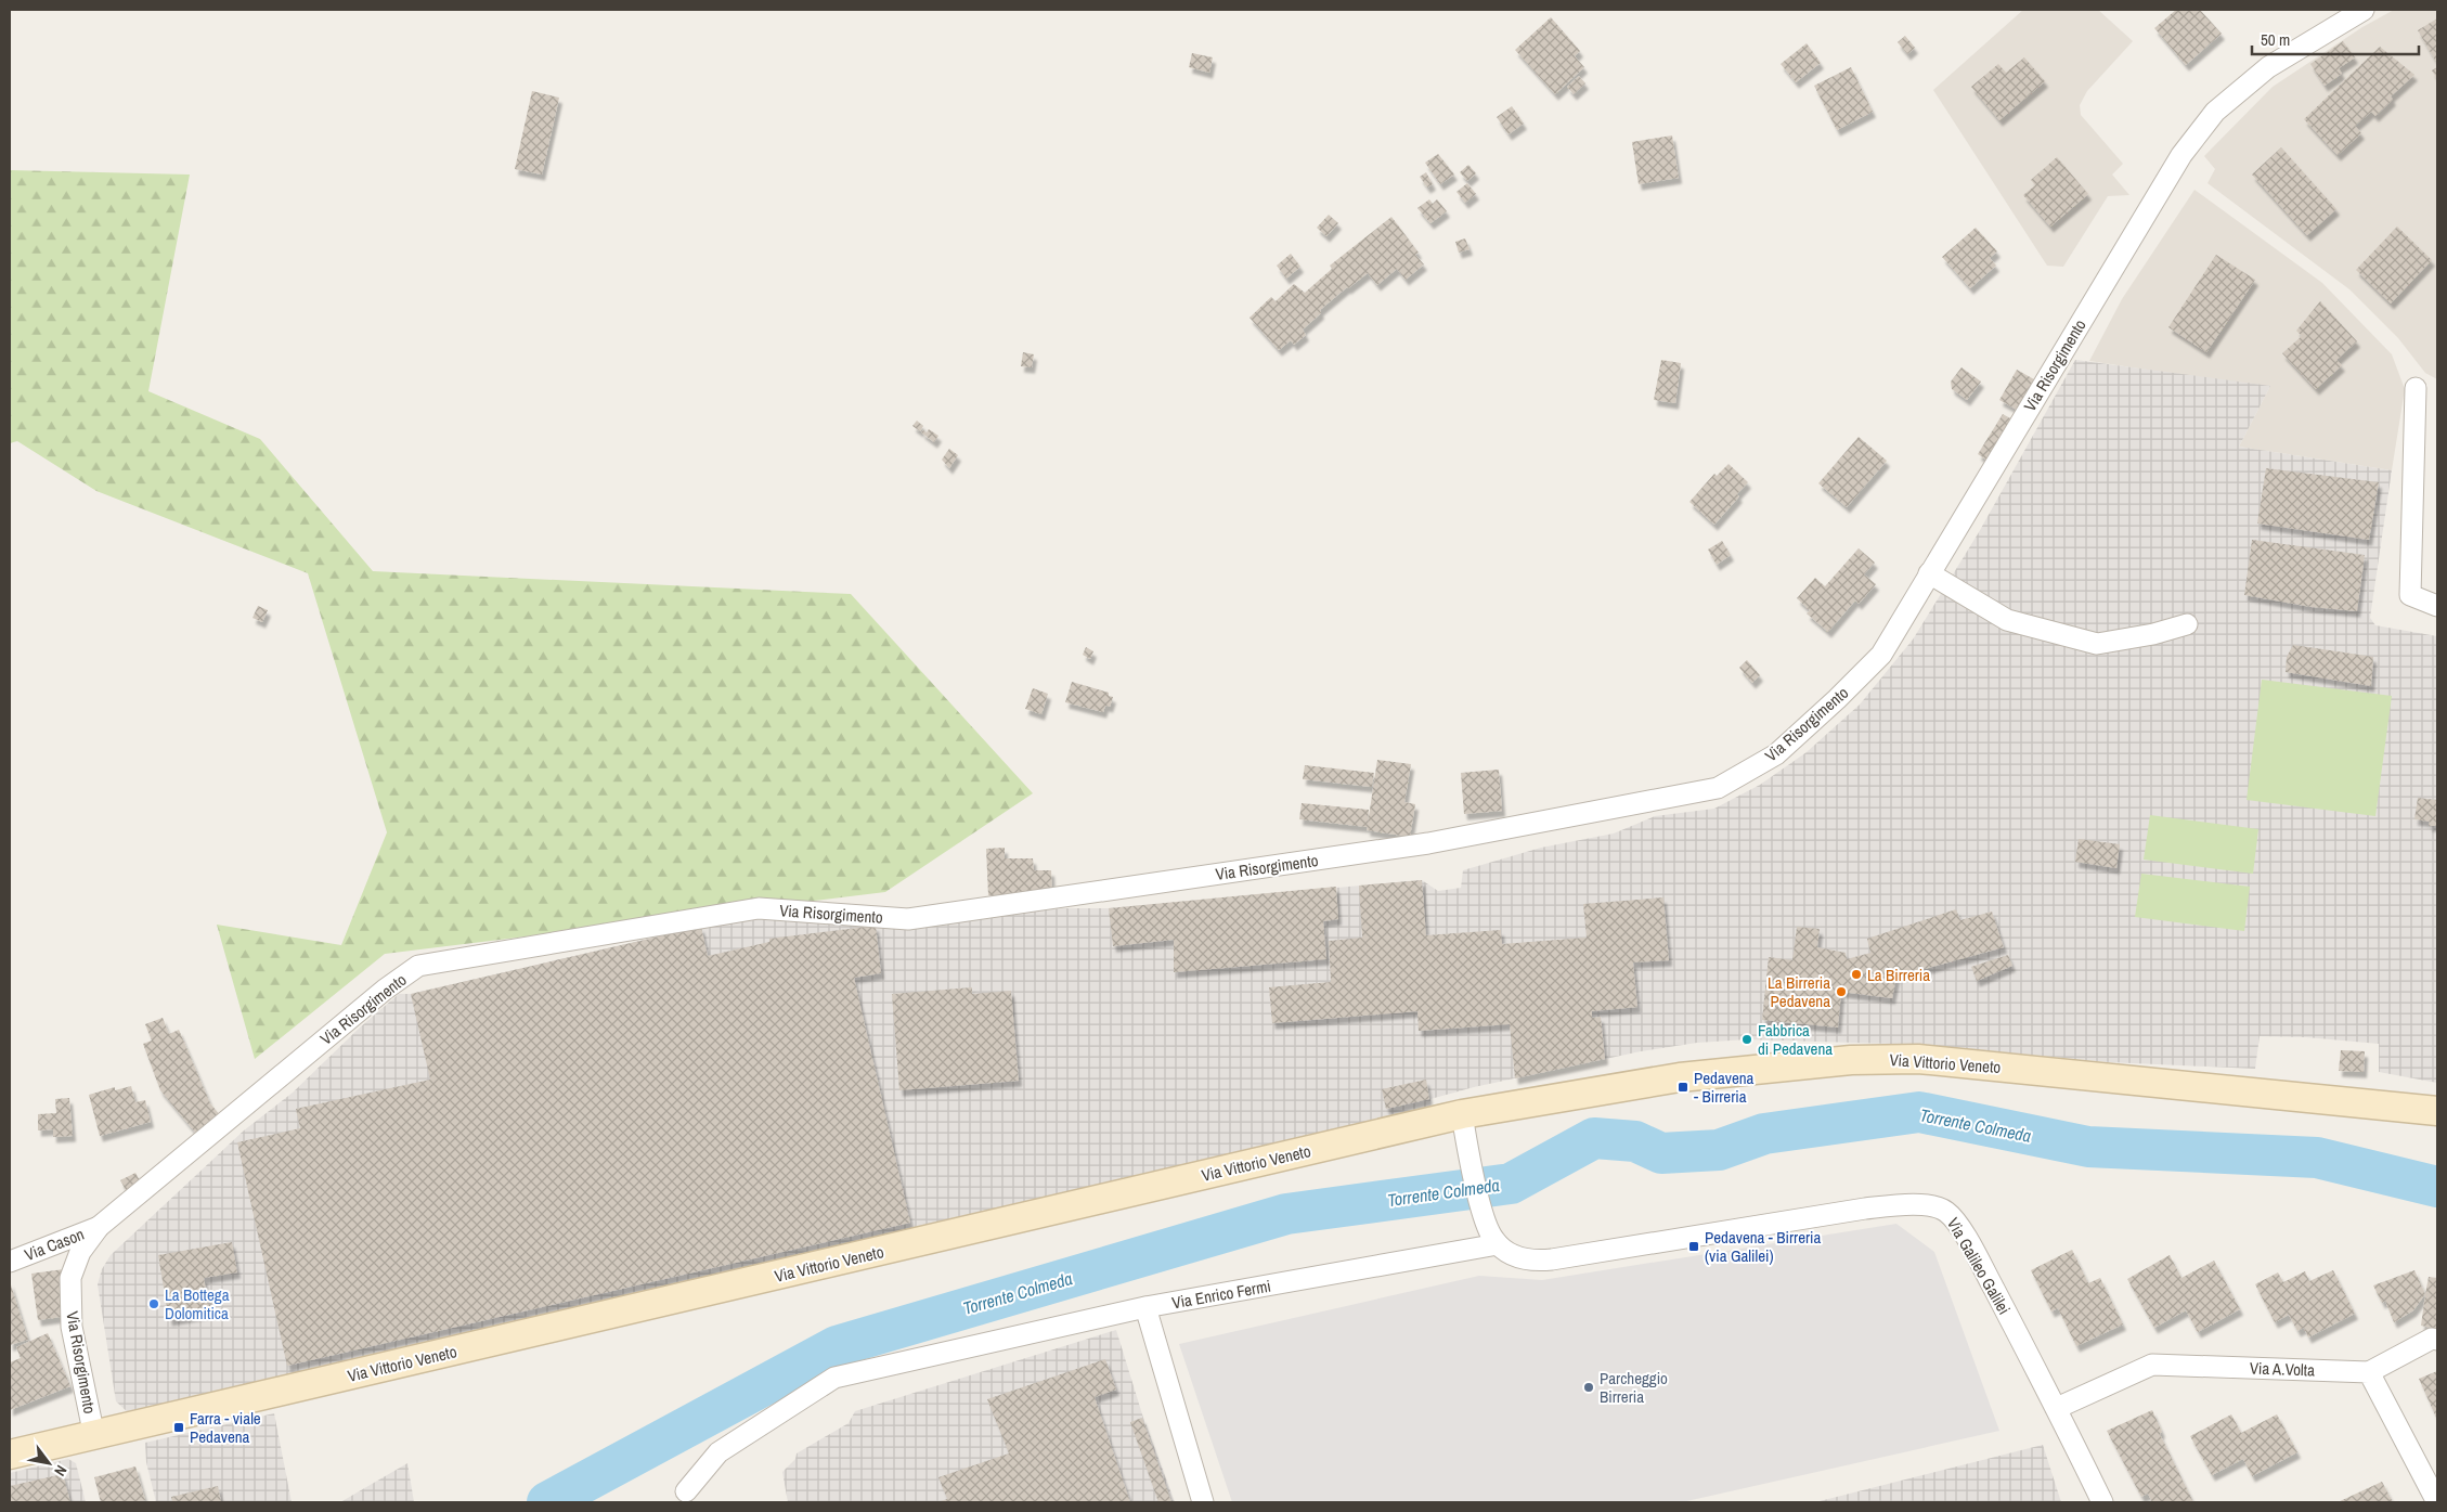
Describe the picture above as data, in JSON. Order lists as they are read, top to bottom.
{
  "streets": {
    "main road": ["Via Vittorio Veneto"],
    "street": [
      "Via Risorgimento",
      "Via Cason",
      "Via Galileo Galilei",
      "Via Enrico Fermi",
      "Via A.Volta"
    ]
  },
  "crossings": [
    ["Via Risorgimento", "Via Vittorio Veneto"],
    ["Via Risorgimento", "Via Cason"],
    ["Via Galileo Galilei", "Via Enrico Fermi"],
    ["Via Galileo Galilei", "Via A.Volta"]
  ],
  "water": ["Torrente Colmeda"],
  "places": {
    "other": [
      "La Birreria",
      "La Birreria Pedavena",
      "Fabbrica di Pedavena",
      "La Bottega Dolomitica",
      "Parcheggio Birreria"
    ],
    "transit": ["Pedavena - Birreria", "Pedavena - Birreria (via Galilei)", "Farra - viale Pedavena"]
  },
  "scale_bar": "50 m",
  "north": "bottom right"
}
